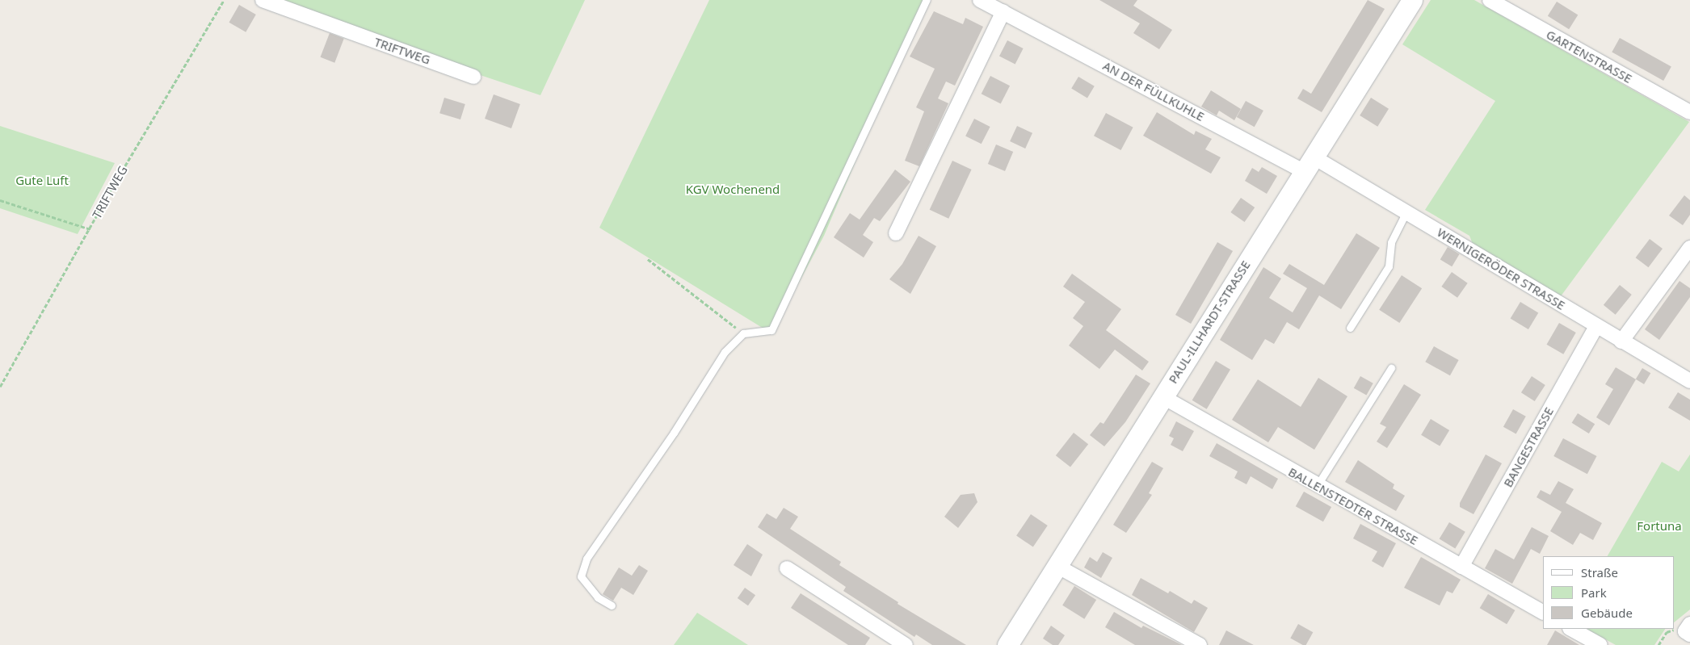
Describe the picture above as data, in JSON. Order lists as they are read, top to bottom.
{
  "streets": {
    "street": [
      "TRIFTWEG",
      "GARTENSTRASSE",
      "AN DER FÜLLKUHLE",
      "WERNIGERÖDER STRASSE",
      "PAUL-ILLHARDT-STRASSE",
      "BANGESTRASSE",
      "BALLENSTEDTER STRASSE"
    ]
  },
  "crossings": [
    ["AN DER FÜLLKUHLE", "WERNIGERÖDER STRASSE"],
    ["AN DER FÜLLKUHLE", "PAUL-ILLHARDT-STRASSE"],
    ["WERNIGERÖDER STRASSE", "PAUL-ILLHARDT-STRASSE"],
    ["WERNIGERÖDER STRASSE", "BANGESTRASSE"],
    ["PAUL-ILLHARDT-STRASSE", "BALLENSTEDTER STRASSE"],
    ["BANGESTRASSE", "BALLENSTEDTER STRASSE"]
  ],
  "parks": ["Gute Luft", "KGV Wochenend", "Fortuna"],
  "legend": ["Straße", "Park", "Gebäude"]
}
